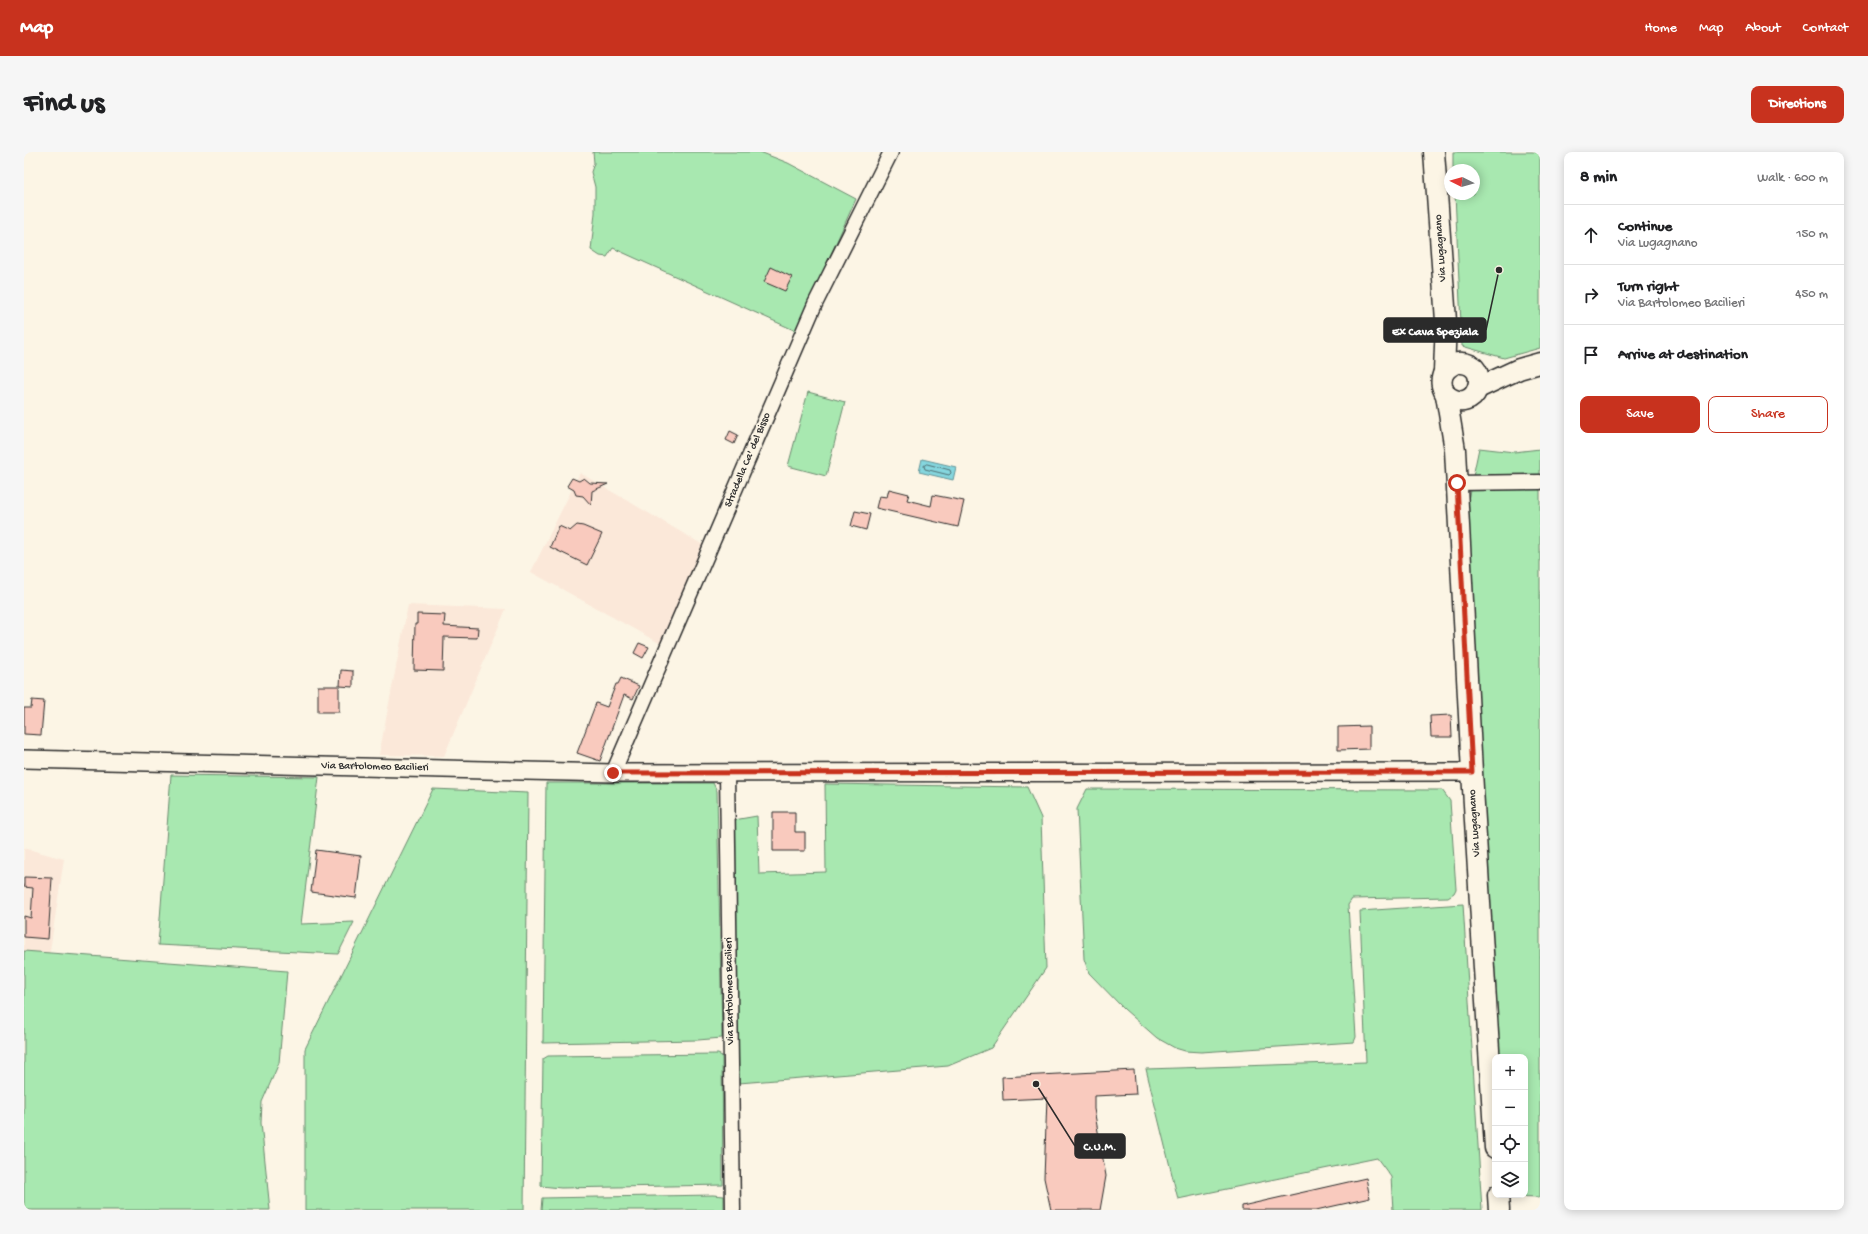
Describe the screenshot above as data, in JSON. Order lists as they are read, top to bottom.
{
  "streets": {
    "main road": ["Via Lugagnano"],
    "street": ["Stradella Ca' del Bisso", "Via Bartolomeo Bacilieri"]
  },
  "crossings": [
    ["Via Lugagnano", "Via Bartolomeo Bacilieri"],
    ["Stradella Ca' del Bisso", "Via Bartolomeo Bacilieri"]
  ],
  "places": ["Ex Cava Speziala", "C.U.M."],
  "north": "left",
  "page": {
    "header": "Map",
    "nav": [
      "Home",
      "Map",
      "About",
      "Contact"
    ],
    "buttons": [
      "Directions",
      ["Save", "Share"]
    ],
    "title": "Find us",
    "heading": ["8 min", "Walk · 600 m"],
    "list": [
      ["Continue", "Via Lugagnano", "150 m"],
      ["Turn right", "Via Bartolomeo Bacilieri", "450 m"],
      "Arrive at destination"
    ],
    "map_buttons": ["+", "−"]
  }
}
